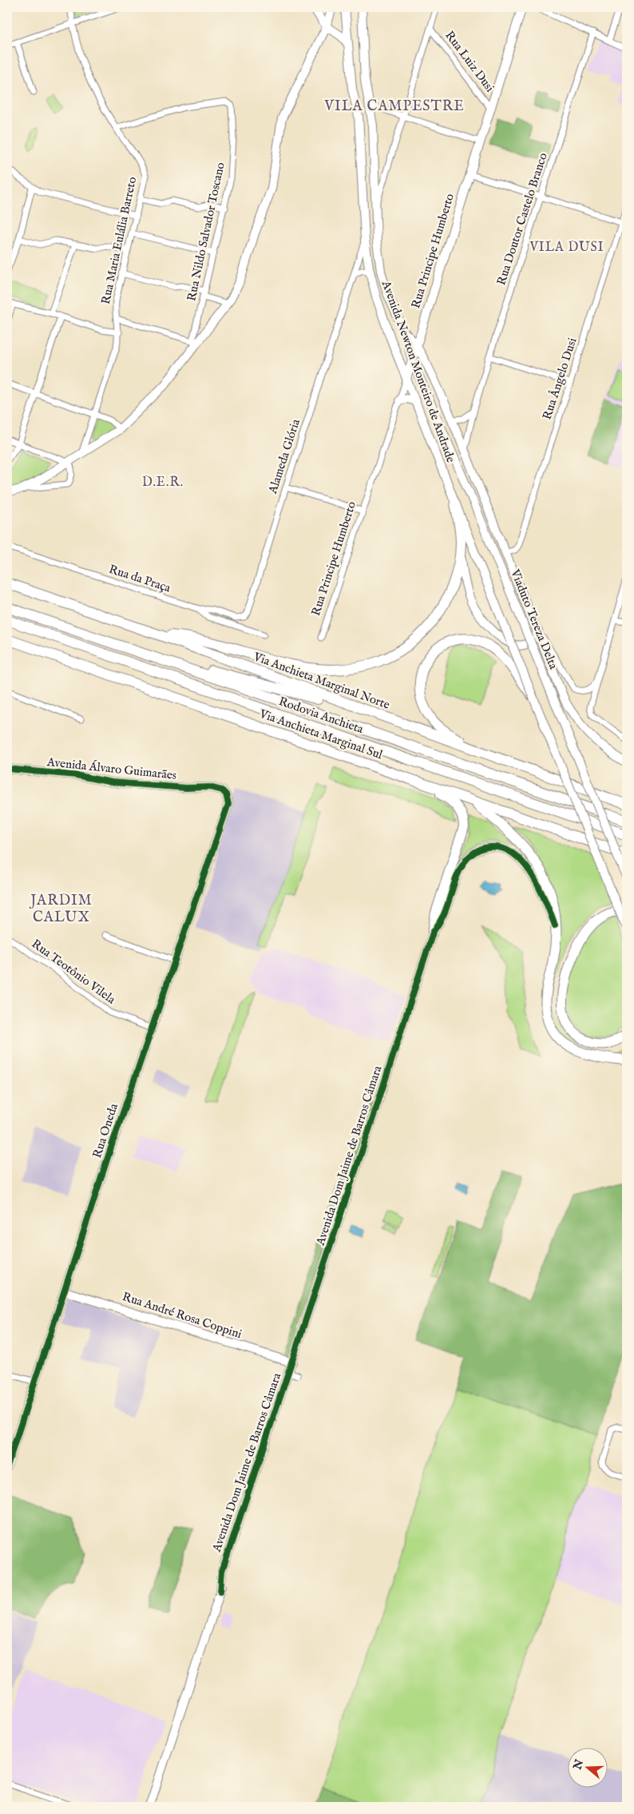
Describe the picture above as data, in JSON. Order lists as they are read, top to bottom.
{
  "streets": {
    "highway": ["Via Anchieta Marginal Norte", "Rodovia Anchieta", "Via Anchieta Marginal Sul"],
    "street": [
      "Rua Luiz Dusi",
      "Rua Doutor Castelo Branco",
      "Rua Nildo Salvador Toscano",
      "Rua Maria Eulália Barreto",
      "Rua Principe Humberto",
      "Avenida Newton Monteiro de Andrade",
      "Rua Ângelo Dusi",
      "Alameda Glória",
      "Rua da Praça",
      "Viaduto Tereza Delta",
      "Avenida Álvaro Guimarães",
      "Rua Teotônio Vilela",
      "Rua Oneda",
      "Avenida Dom Jaime de Barros Câmara",
      "Rua André Rosa Coppini"
    ]
  },
  "crossings": [
    ["Rua Luiz Dusi", "Rua Principe Humberto"],
    ["Rua Doutor Castelo Branco", "Avenida Newton Monteiro de Andrade"],
    ["Rua Nildo Salvador Toscano", "Rua Maria Eulália Barreto"],
    ["Rua Principe Humberto", "Avenida Newton Monteiro de Andrade"],
    ["Avenida Newton Monteiro de Andrade", "Rua Ângelo Dusi"],
    ["Avenida Newton Monteiro de Andrade", "Alameda Glória"],
    ["Avenida Newton Monteiro de Andrade", "Viaduto Tereza Delta"],
    ["Alameda Glória", "Rua da Praça"],
    ["Avenida Álvaro Guimarães", "Rua Oneda"],
    ["Rua Teotônio Vilela", "Rua Oneda"],
    ["Rua Oneda", "Rua André Rosa Coppini"],
    ["Avenida Dom Jaime de Barros Câmara", "Rua André Rosa Coppini"]
  ],
  "districts": [
    "VILA CAMPESTRE",
    "VILA DUSI",
    "D.E.R.",
    "JARDIM CALUX"
  ],
  "north": "left"
}
